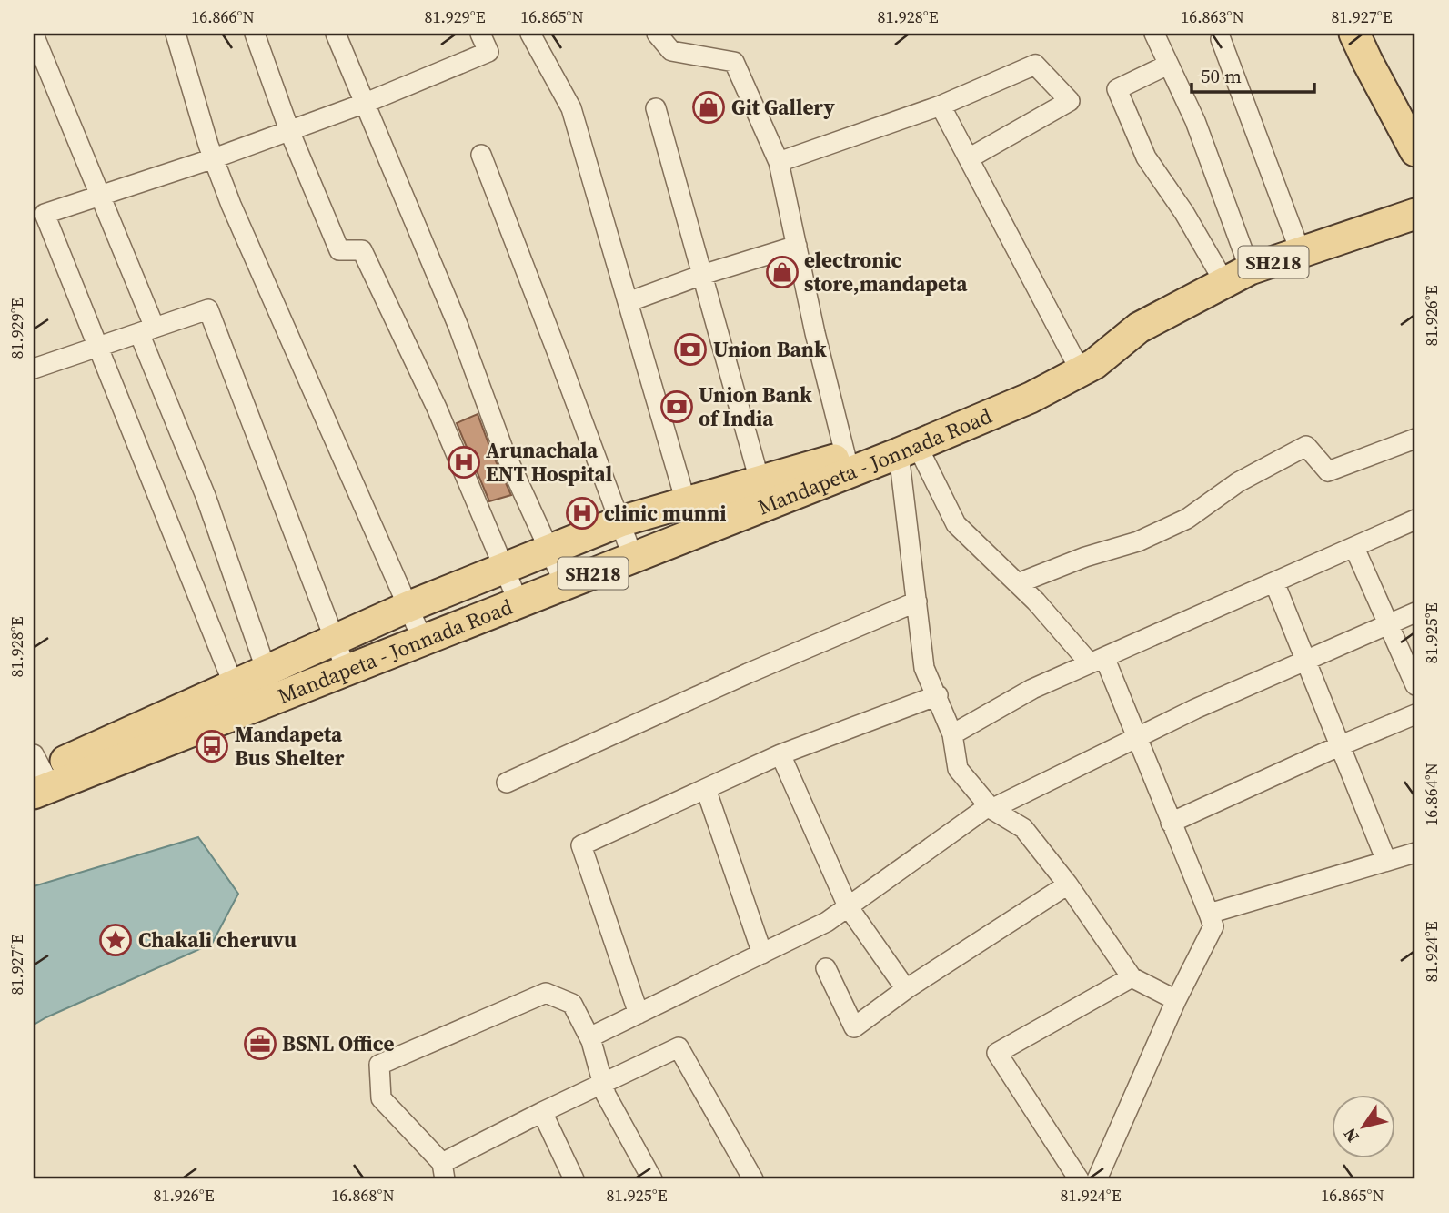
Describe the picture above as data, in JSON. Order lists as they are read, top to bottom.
{
  "streets": {
    "main road": ["SH218", "Mandapeta - Jonnada Road"]
  },
  "crossings": [
    ["SH218", "Mandapeta - Jonnada Road"]
  ],
  "places": {
    "shop": ["Git Gallery", "electronic store,mandapeta"],
    "bank": ["Union Bank", "Union Bank of India"],
    "hospital": ["Arunachala ENT Hospital", "clinic munni"],
    "bus stop": ["Mandapeta Bus Shelter"],
    "place": ["Chakali cheruvu"],
    "office": ["BSNL Office"]
  },
  "scale_bar": "50 m",
  "north": "bottom left",
  "coordinates": [
    "16.866°N",
    "81.929°E",
    "16.865°N",
    "81.928°E",
    "16.863°N",
    "81.927°E",
    "81.926°E",
    "81.925°E",
    "16.864°N",
    "81.924°E",
    "16.868°N"
  ]
}
